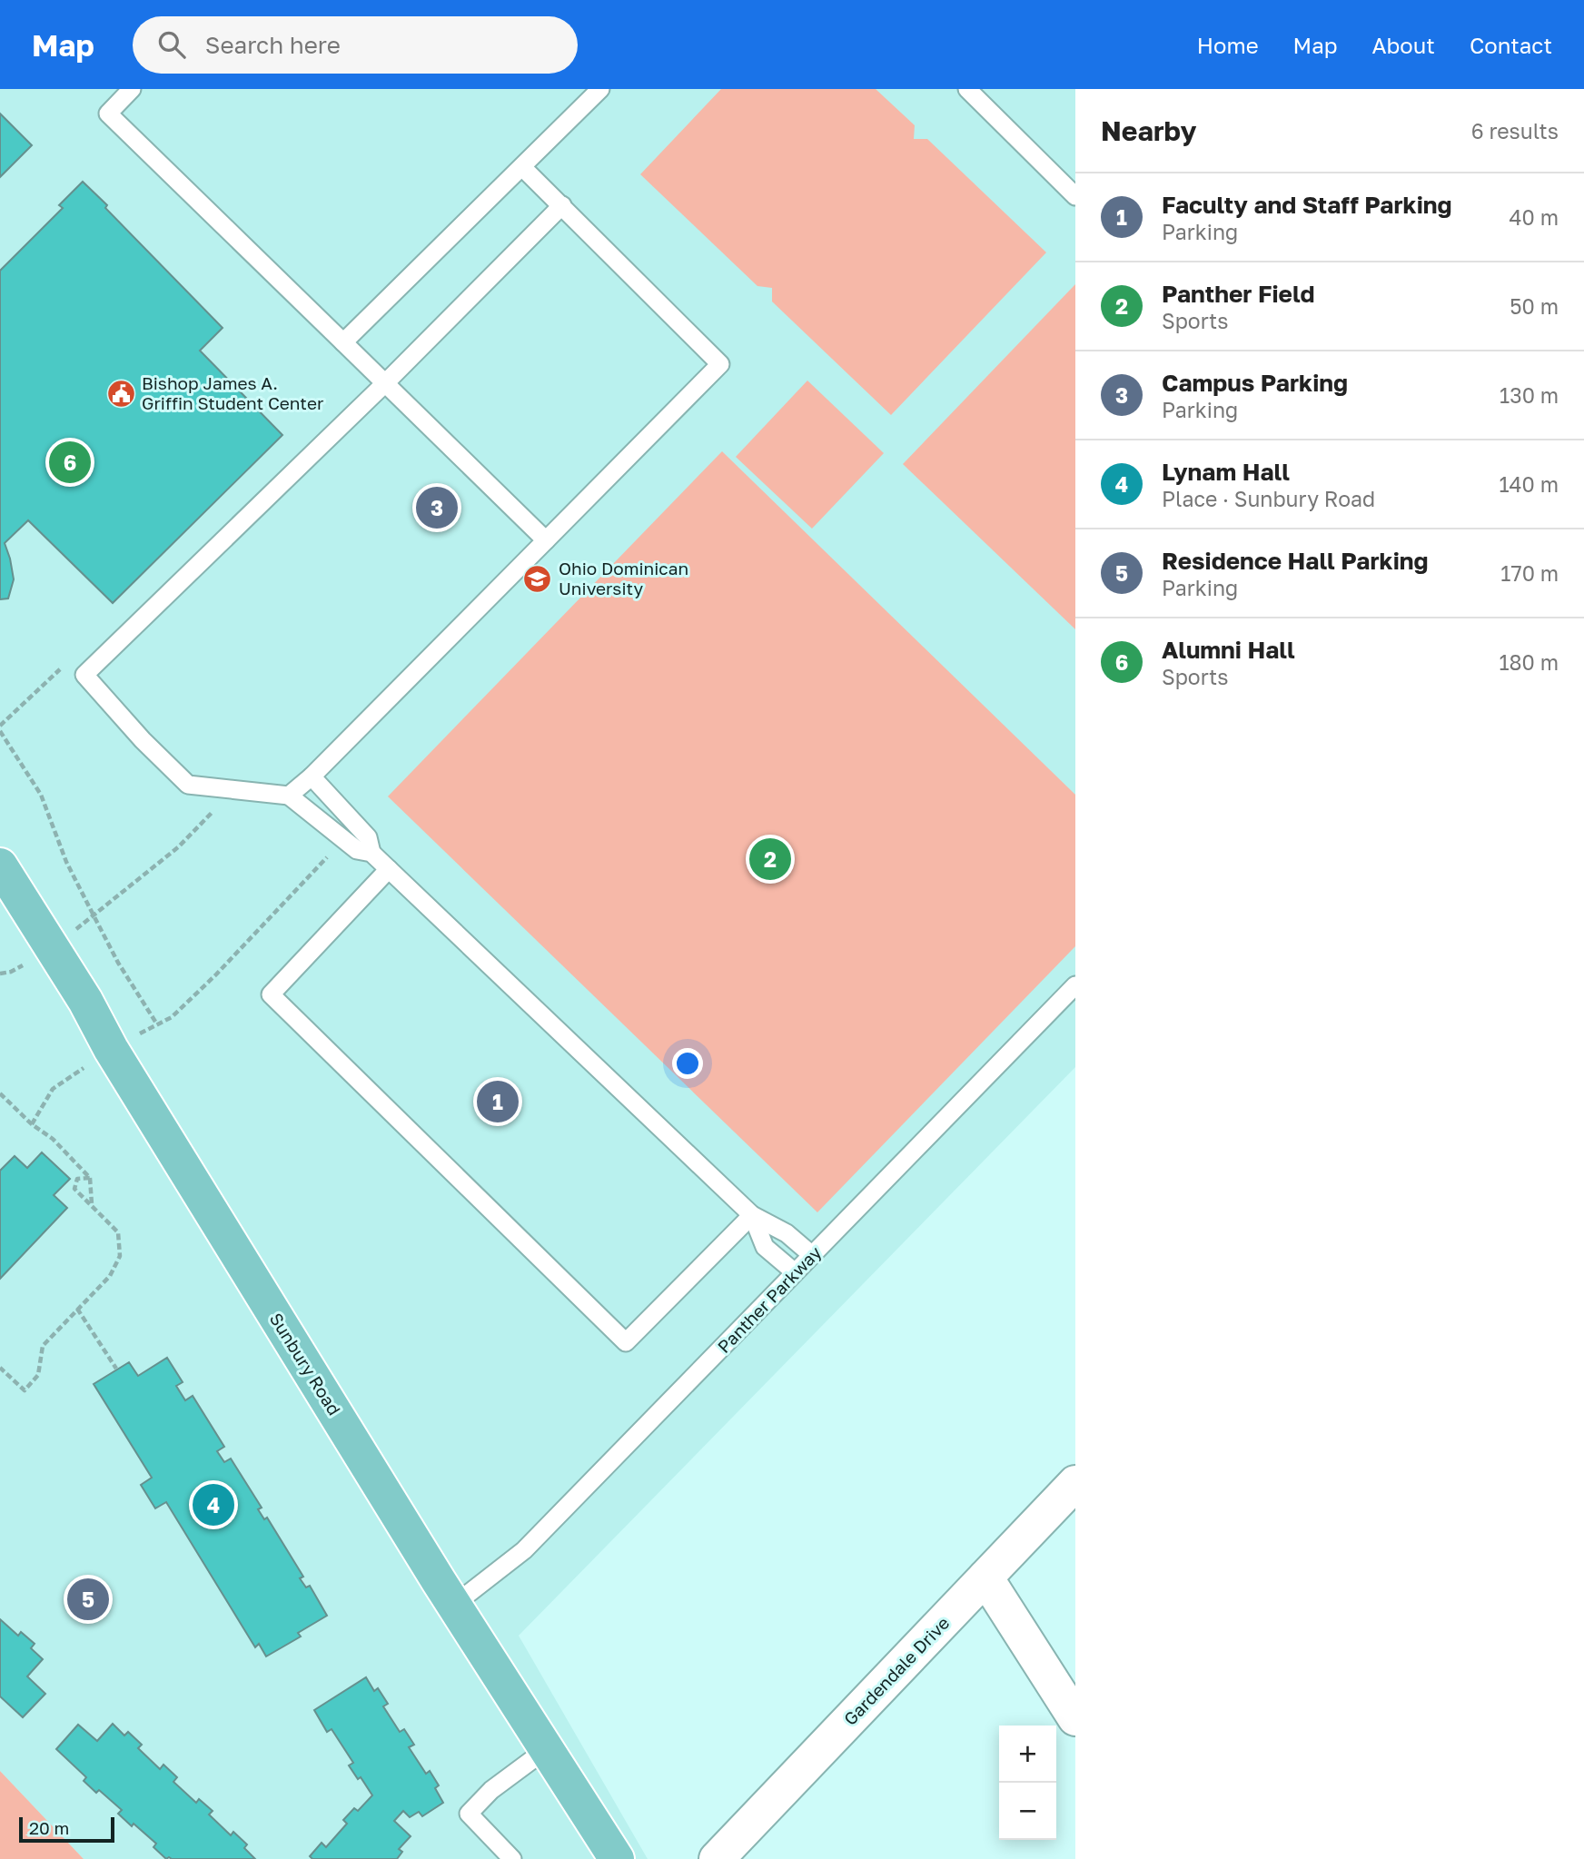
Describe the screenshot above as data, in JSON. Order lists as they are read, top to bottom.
{
  "streets": {
    "main road": ["Sunbury Road"],
    "street": ["Gardendale Drive"],
    "lane": ["Panther Parkway"]
  },
  "crossings": [
    ["Panther Parkway", "Sunbury Road"]
  ],
  "places": {
    "public building": ["Bishop James A. Griffin Student Center"],
    "school or university": ["Ohio Dominican University"]
  },
  "scale_bar": "20 m",
  "page": {
    "header": "Map",
    "search": "Search here",
    "nav": [
      "Home",
      "Map",
      "About",
      "Contact"
    ],
    "heading": ["Nearby", "6 results"],
    "list": [
      {
        "mark": "1",
        "name": "Faculty and Staff Parking",
        "note": "Parking",
        "value": "40 m"
      },
      {
        "mark": "2",
        "name": "Panther Field",
        "note": "Sports",
        "value": "50 m"
      },
      {
        "mark": "3",
        "name": "Campus Parking",
        "note": "Parking",
        "value": "130 m"
      },
      {
        "mark": "4",
        "name": "Lynam Hall",
        "note": "Place · Sunbury Road",
        "value": "140 m"
      },
      {
        "mark": "5",
        "name": "Residence Hall Parking",
        "note": "Parking",
        "value": "170 m"
      },
      {
        "mark": "6",
        "name": "Alumni Hall",
        "note": "Sports",
        "value": "180 m"
      }
    ],
    "pins": [
      "6",
      "3",
      "2",
      "1",
      "4",
      "5"
    ],
    "map_buttons": ["+", "−"],
    "scale": "20 m"
  }
}
